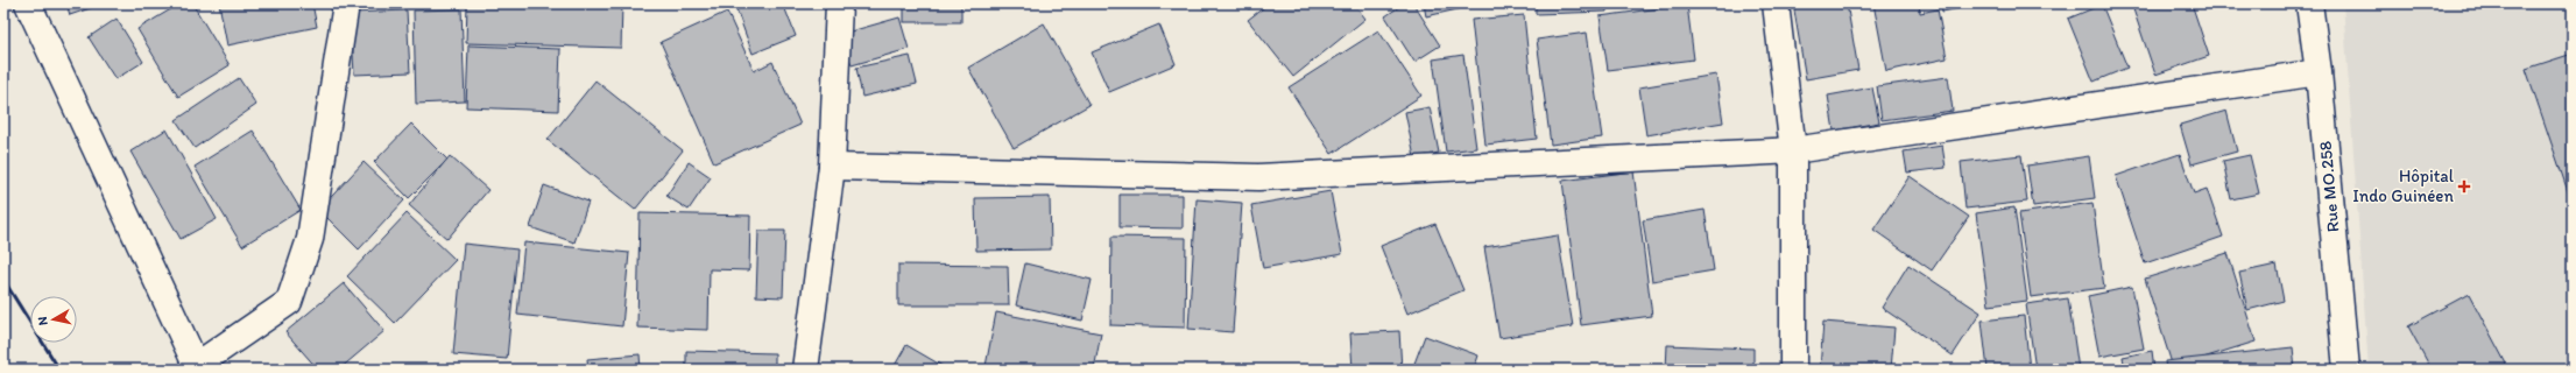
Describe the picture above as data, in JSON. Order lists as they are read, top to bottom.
{
  "streets": {
    "street": ["Rue MO.258"]
  },
  "places": {
    "health": ["Hôpital Indo Guinéen"]
  },
  "north": "left"
}
